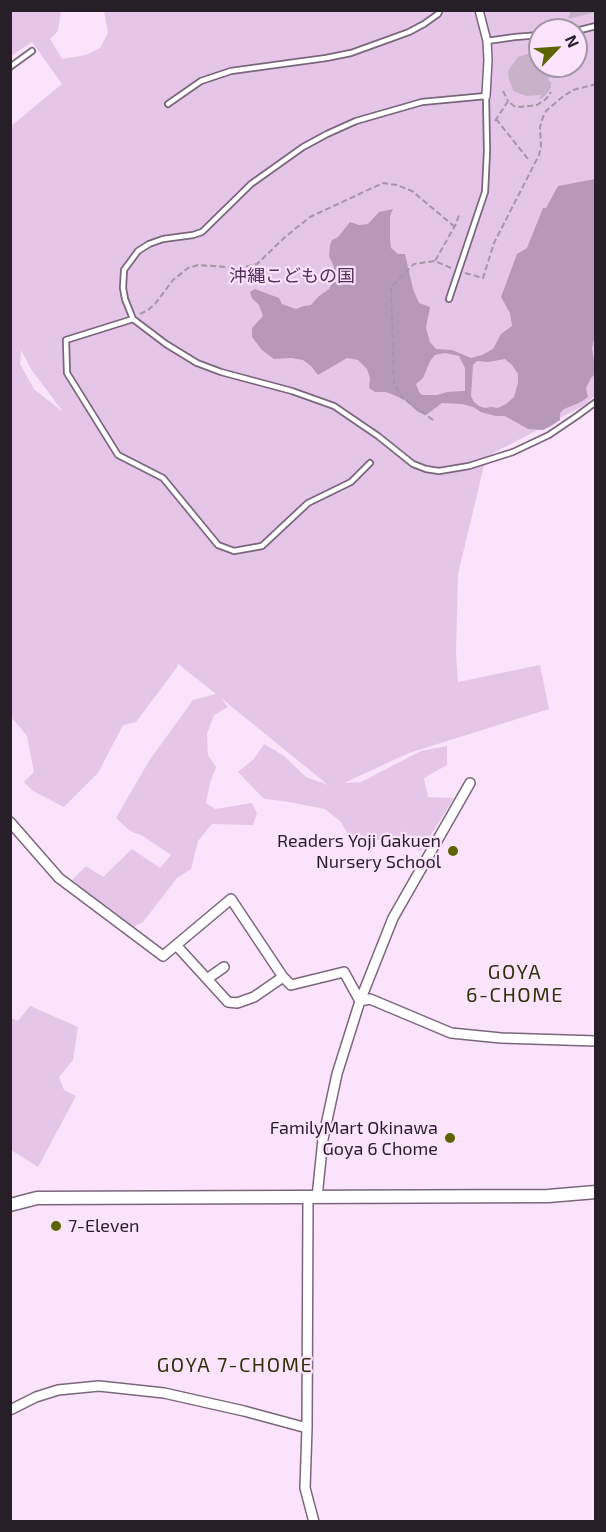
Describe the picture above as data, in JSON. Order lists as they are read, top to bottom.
{
  "districts": ["GOYA 6-CHOME", "GOYA 7-CHOME"],
  "parks": ["沖縄こどもの国"],
  "places": ["Readers Yoji Gakuen Nursery School", "FamilyMart Okinawa Goya 6 Chome", "7-Eleven"],
  "north": "top right"
}
